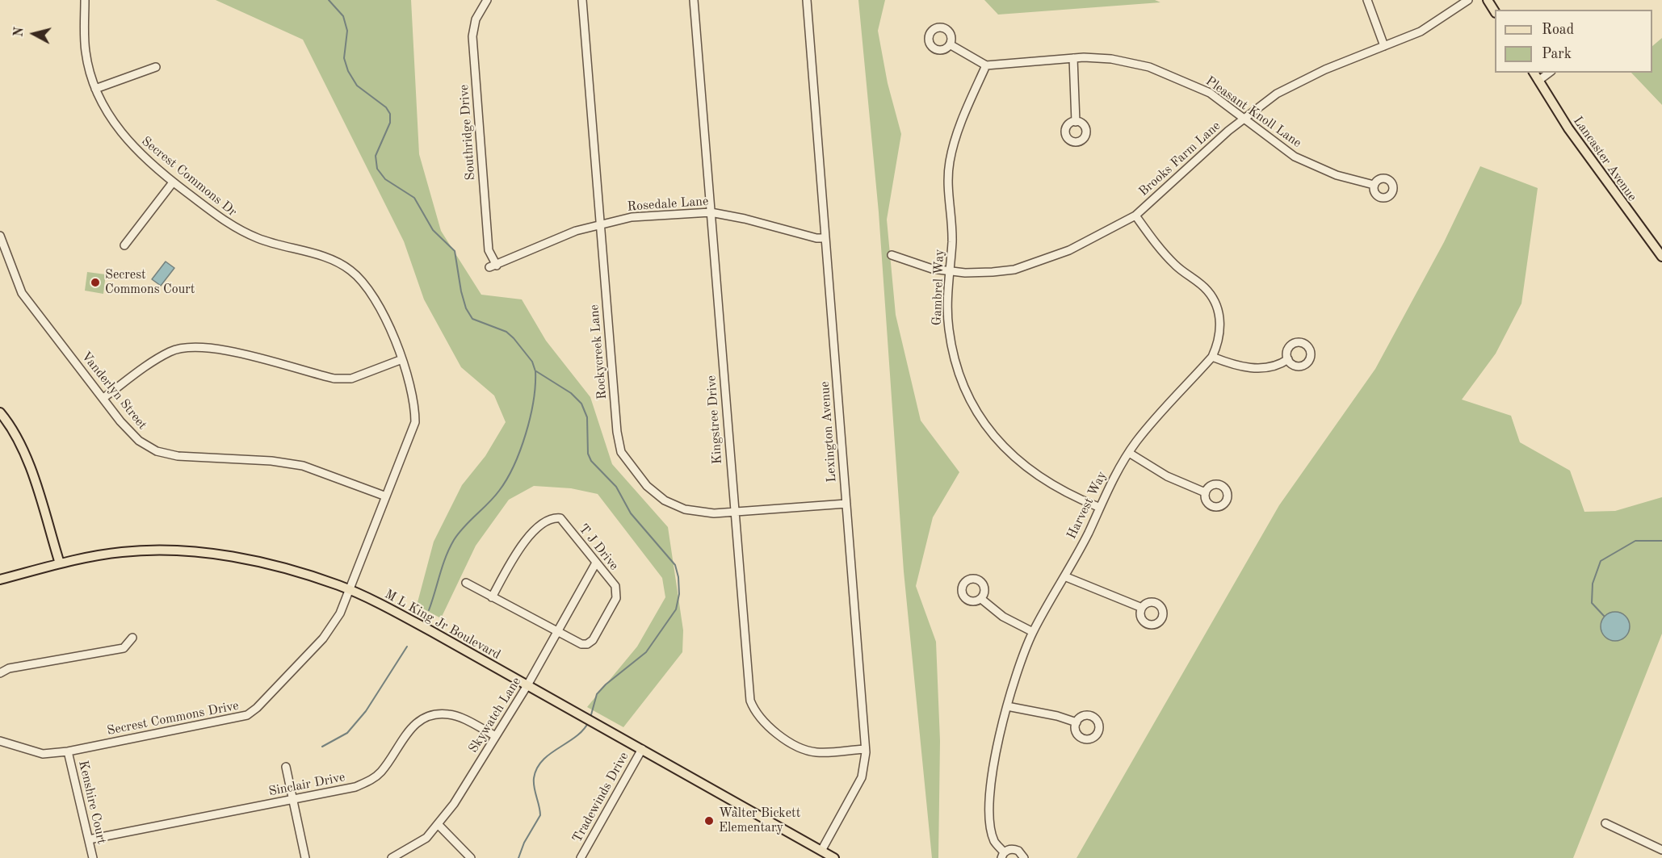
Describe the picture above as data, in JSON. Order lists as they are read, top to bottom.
{
  "streets": {
    "main road": ["Lancaster Avenue", "M L King Jr Boulevard"],
    "street": [
      "Pleasant Knoll Lane",
      "Southridge Drive",
      "Brooks Farm Lane",
      "Secrest Commons Dr",
      "Rosedale Lane",
      "Gambrel Way",
      "Rockycreek Lane",
      "Vanderlyn Street",
      "Kingstree Drive",
      "Lexington Avenue",
      "Harvest Way",
      "T J Drive",
      "Skywatch Lane",
      "Secrest Commons Drive",
      "Sinclair Drive",
      "Tradewinds Drive",
      "Kenshire Court"
    ]
  },
  "crossings": [
    ["Pleasant Knoll Lane", "Brooks Farm Lane"],
    ["Pleasant Knoll Lane", "Gambrel Way"],
    ["Southridge Drive", "Rosedale Lane"],
    ["Brooks Farm Lane", "Gambrel Way"],
    ["Brooks Farm Lane", "Harvest Way"],
    ["Secrest Commons Dr", "Vanderlyn Street"],
    ["Secrest Commons Dr", "M L King Jr Boulevard"],
    ["Secrest Commons Dr", "Secrest Commons Drive"],
    ["Rosedale Lane", "Rockycreek Lane"],
    ["Rosedale Lane", "Kingstree Drive"],
    ["Rosedale Lane", "Lexington Avenue"],
    ["Gambrel Way", "Harvest Way"],
    ["Rockycreek Lane", "Kingstree Drive"],
    ["Rockycreek Lane", "Lexington Avenue"],
    ["Kingstree Drive", "Lexington Avenue"],
    ["Lexington Avenue", "M L King Jr Boulevard"],
    ["T J Drive", "Skywatch Lane"],
    ["M L King Jr Boulevard", "Skywatch Lane"],
    ["M L King Jr Boulevard", "Secrest Commons Drive"],
    ["M L King Jr Boulevard", "Tradewinds Drive"],
    ["Skywatch Lane", "Sinclair Drive"],
    ["Secrest Commons Drive", "Kenshire Court"],
    ["Sinclair Drive", "Kenshire Court"]
  ],
  "places": ["Secrest Commons Court", "Walter Bickett Elementary"],
  "legend": ["Road", "Park"],
  "north": "left"
}
